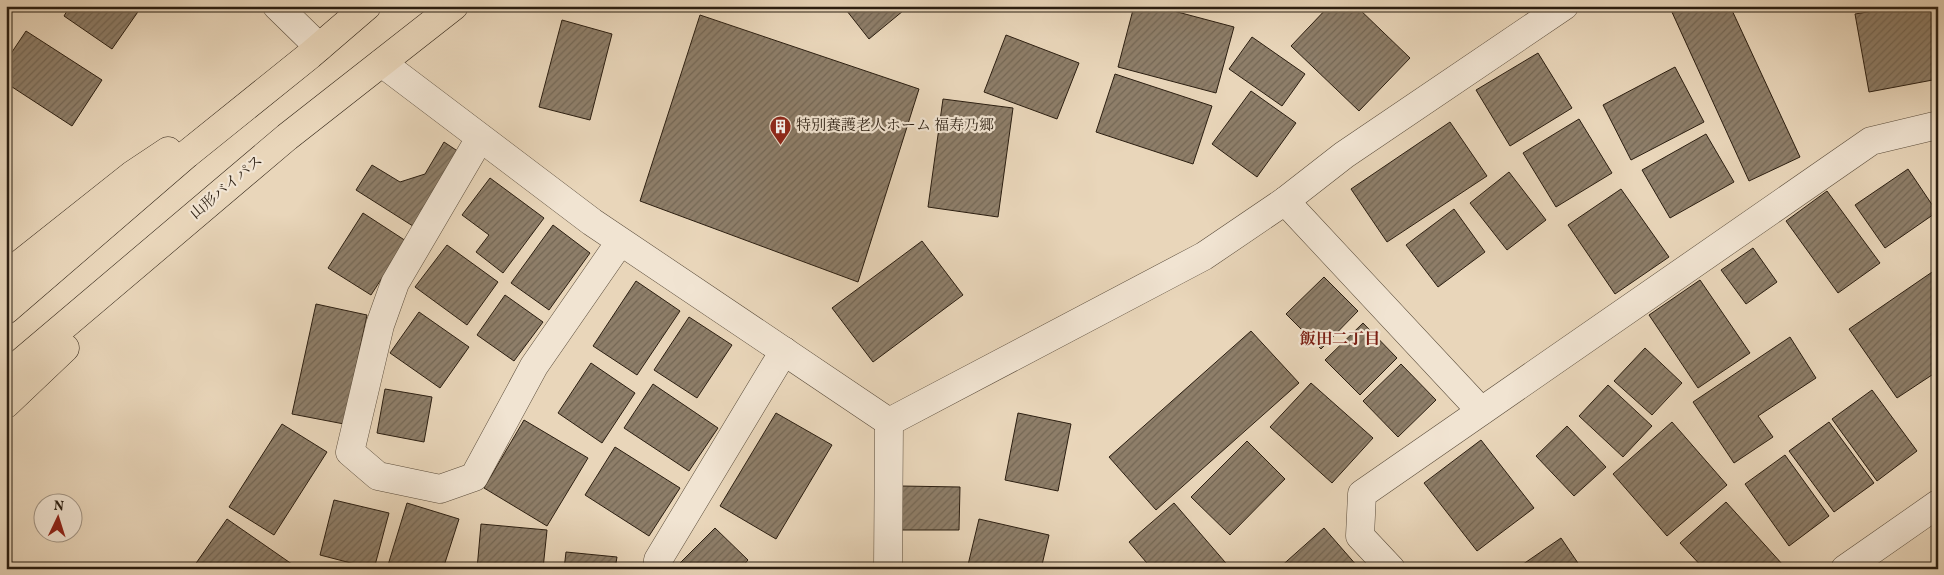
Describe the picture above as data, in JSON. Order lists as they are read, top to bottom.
{
  "streets": {
    "highway": ["山形バイパス"]
  },
  "districts": ["飯田二丁目"],
  "places": {
    "building": ["特別養護老人ホーム 福寿乃郷"]
  },
  "north": "top"
}
